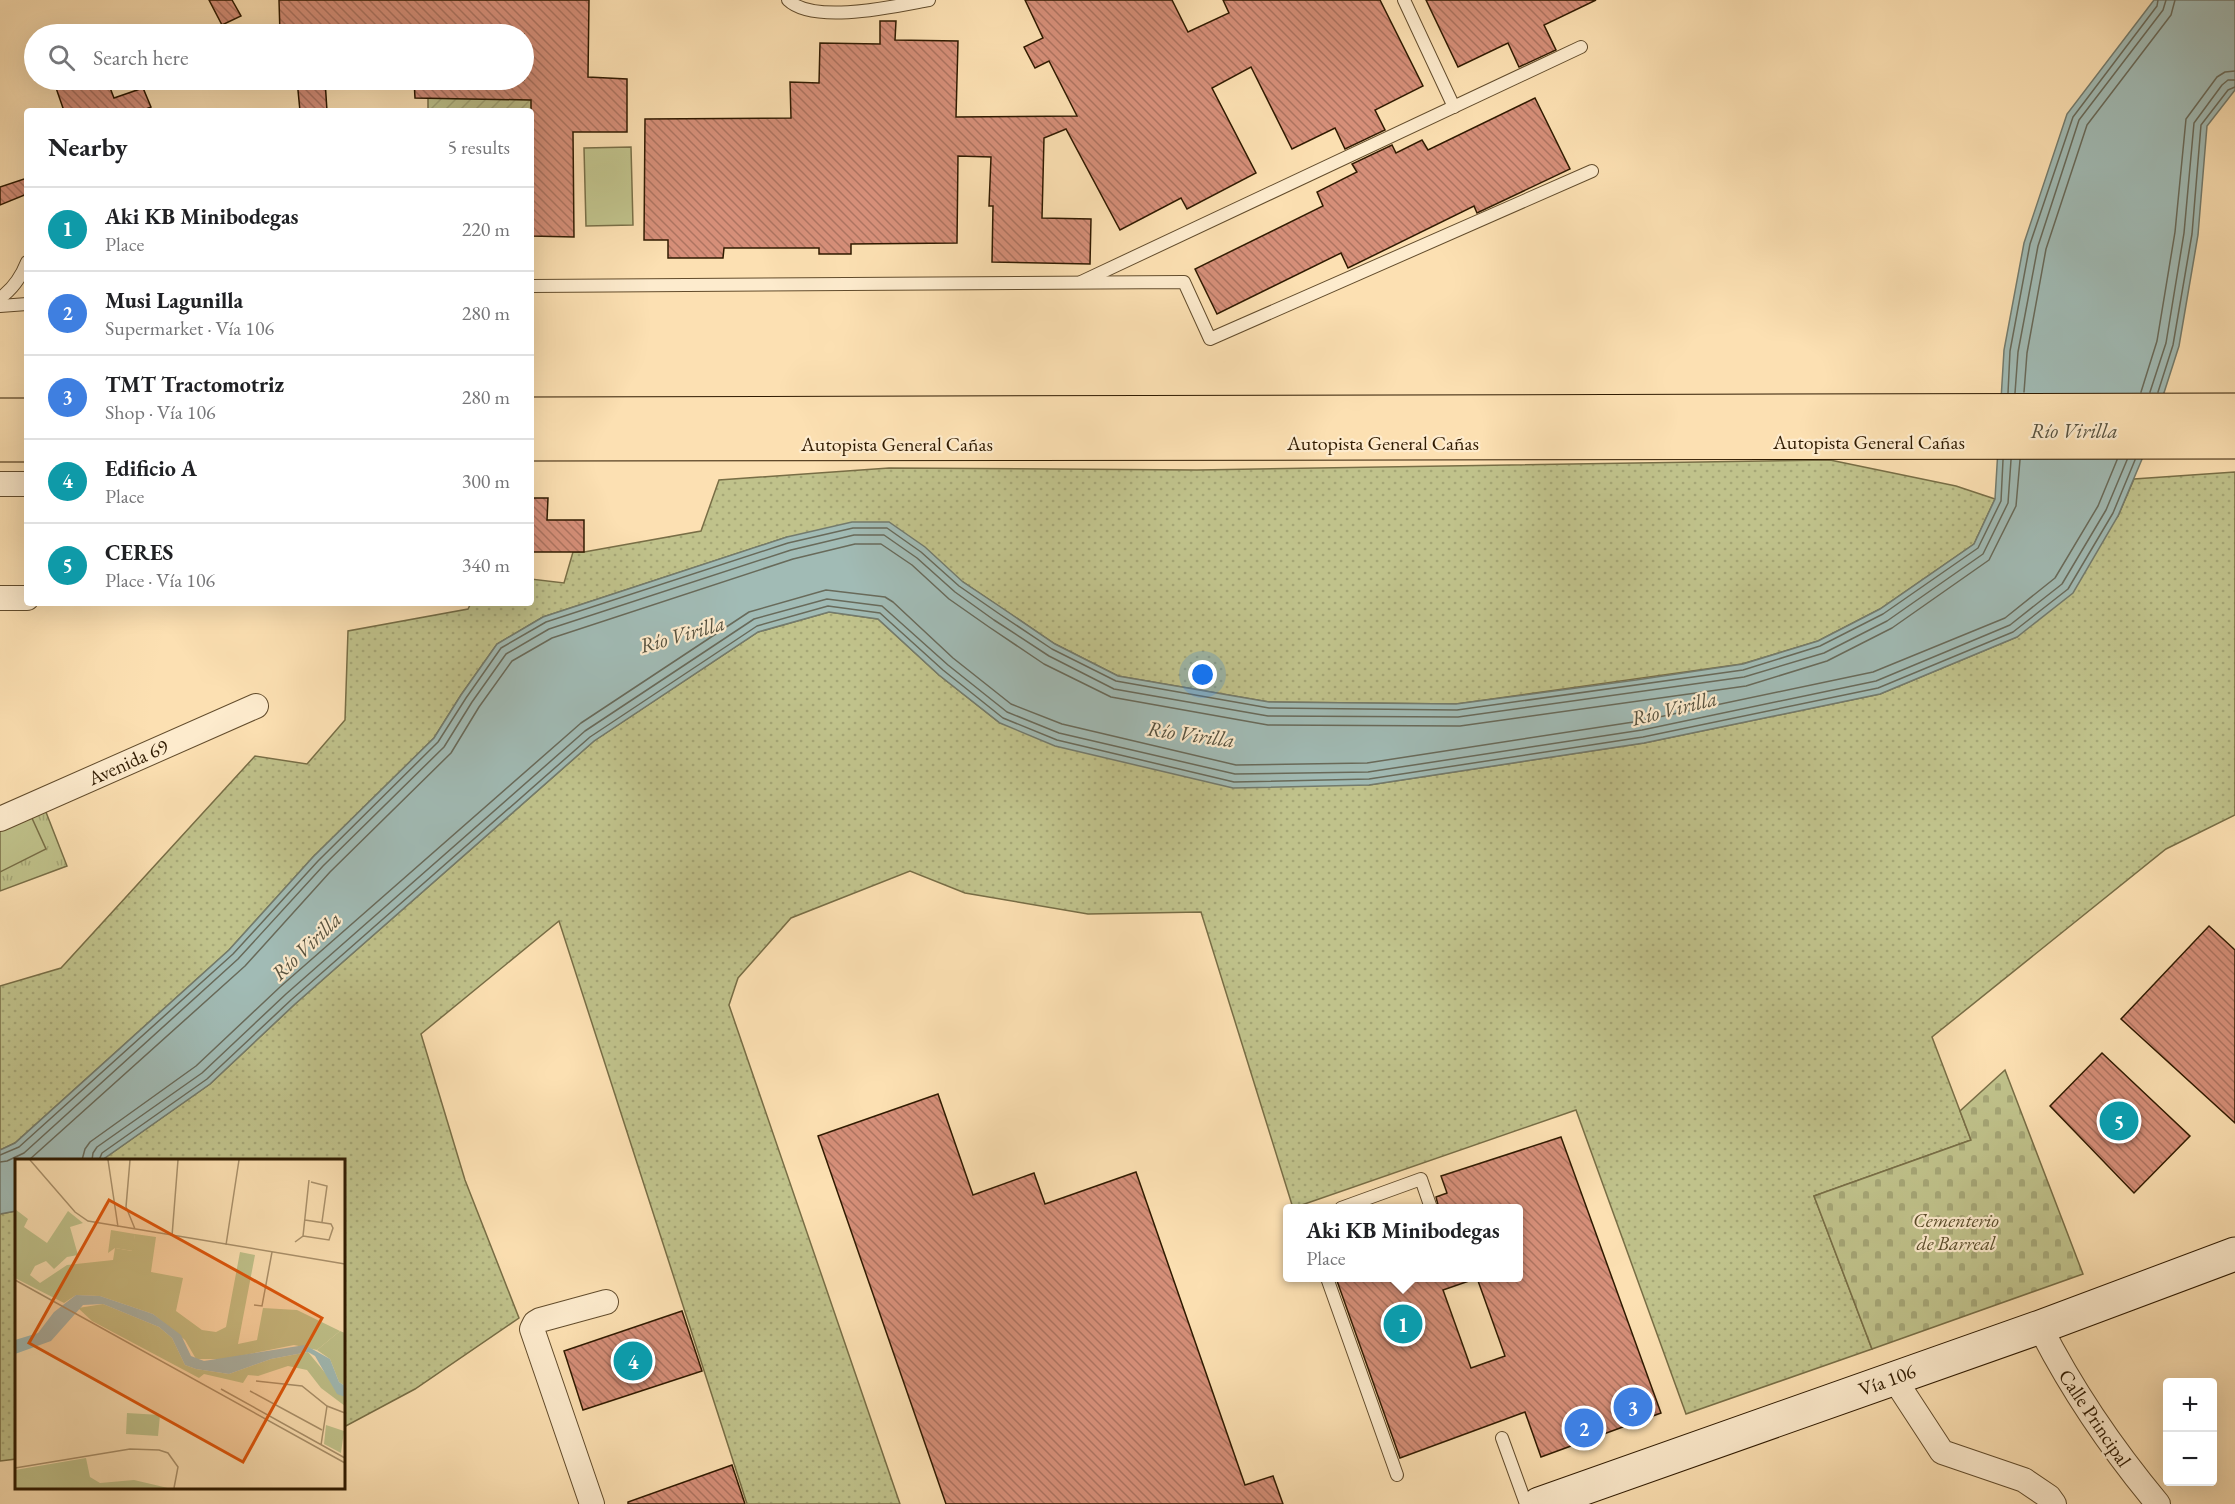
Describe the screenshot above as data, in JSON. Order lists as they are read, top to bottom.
{
  "streets": {
    "highway": ["Autopista General Cañas"],
    "main road": ["Vía 106"],
    "street": ["Avenida 69", "Calle Principal"]
  },
  "crossings": [
    ["Vía 106", "Calle Principal"]
  ],
  "water": ["Río Virilla"],
  "parks": ["Cementerio de Barreal"],
  "page": {
    "search": "Search here",
    "heading": ["Nearby", "5 results"],
    "list": [
      {
        "mark": "1",
        "name": "Aki KB Minibodegas",
        "note": "Place",
        "value": "220 m"
      },
      {
        "mark": "2",
        "name": "Musi Lagunilla",
        "note": "Supermarket · Vía 106",
        "value": "280 m"
      },
      {
        "mark": "3",
        "name": "TMT Tractomotriz",
        "note": "Shop · Vía 106",
        "value": "280 m"
      },
      {
        "mark": "4",
        "name": "Edificio A",
        "note": "Place",
        "value": "300 m"
      },
      {
        "mark": "5",
        "name": "CERES",
        "note": "Place · Vía 106",
        "value": "340 m"
      }
    ],
    "pins": [
      "5",
      "1",
      "4",
      "3",
      "2"
    ],
    "popup": ["Aki KB Minibodegas", "Place"],
    "map_buttons": ["+", "−"]
  }
}
